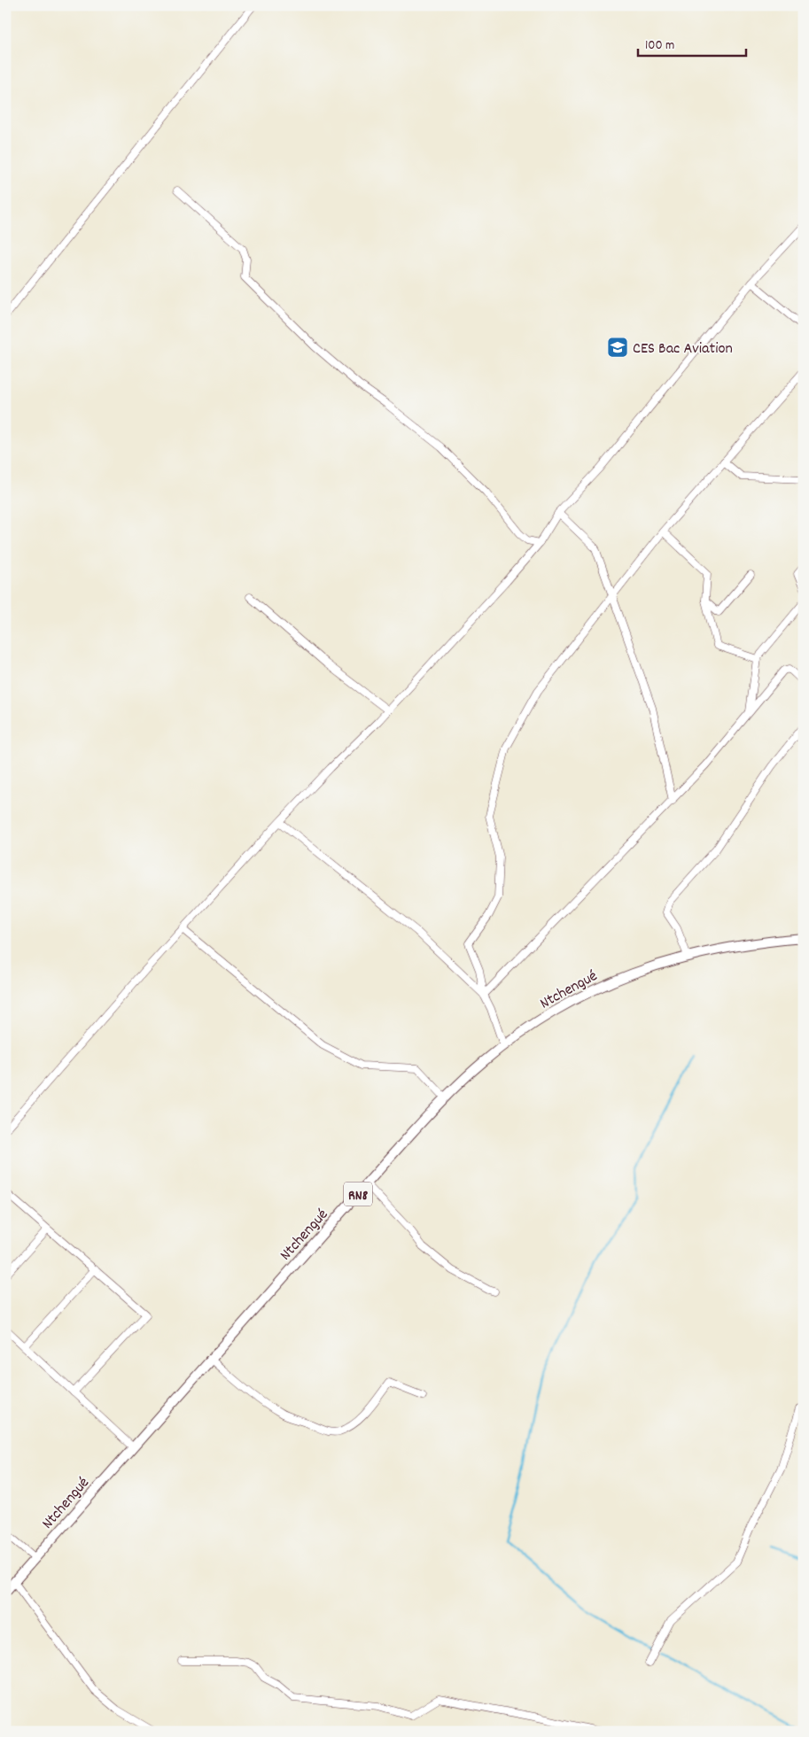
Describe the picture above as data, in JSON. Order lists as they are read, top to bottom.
{
  "streets": {
    "main road": ["Ntchengué", "RN8"]
  },
  "places": {
    "school or university": ["CES Bac Aviation"]
  },
  "scale_bar": "100 m"
}
